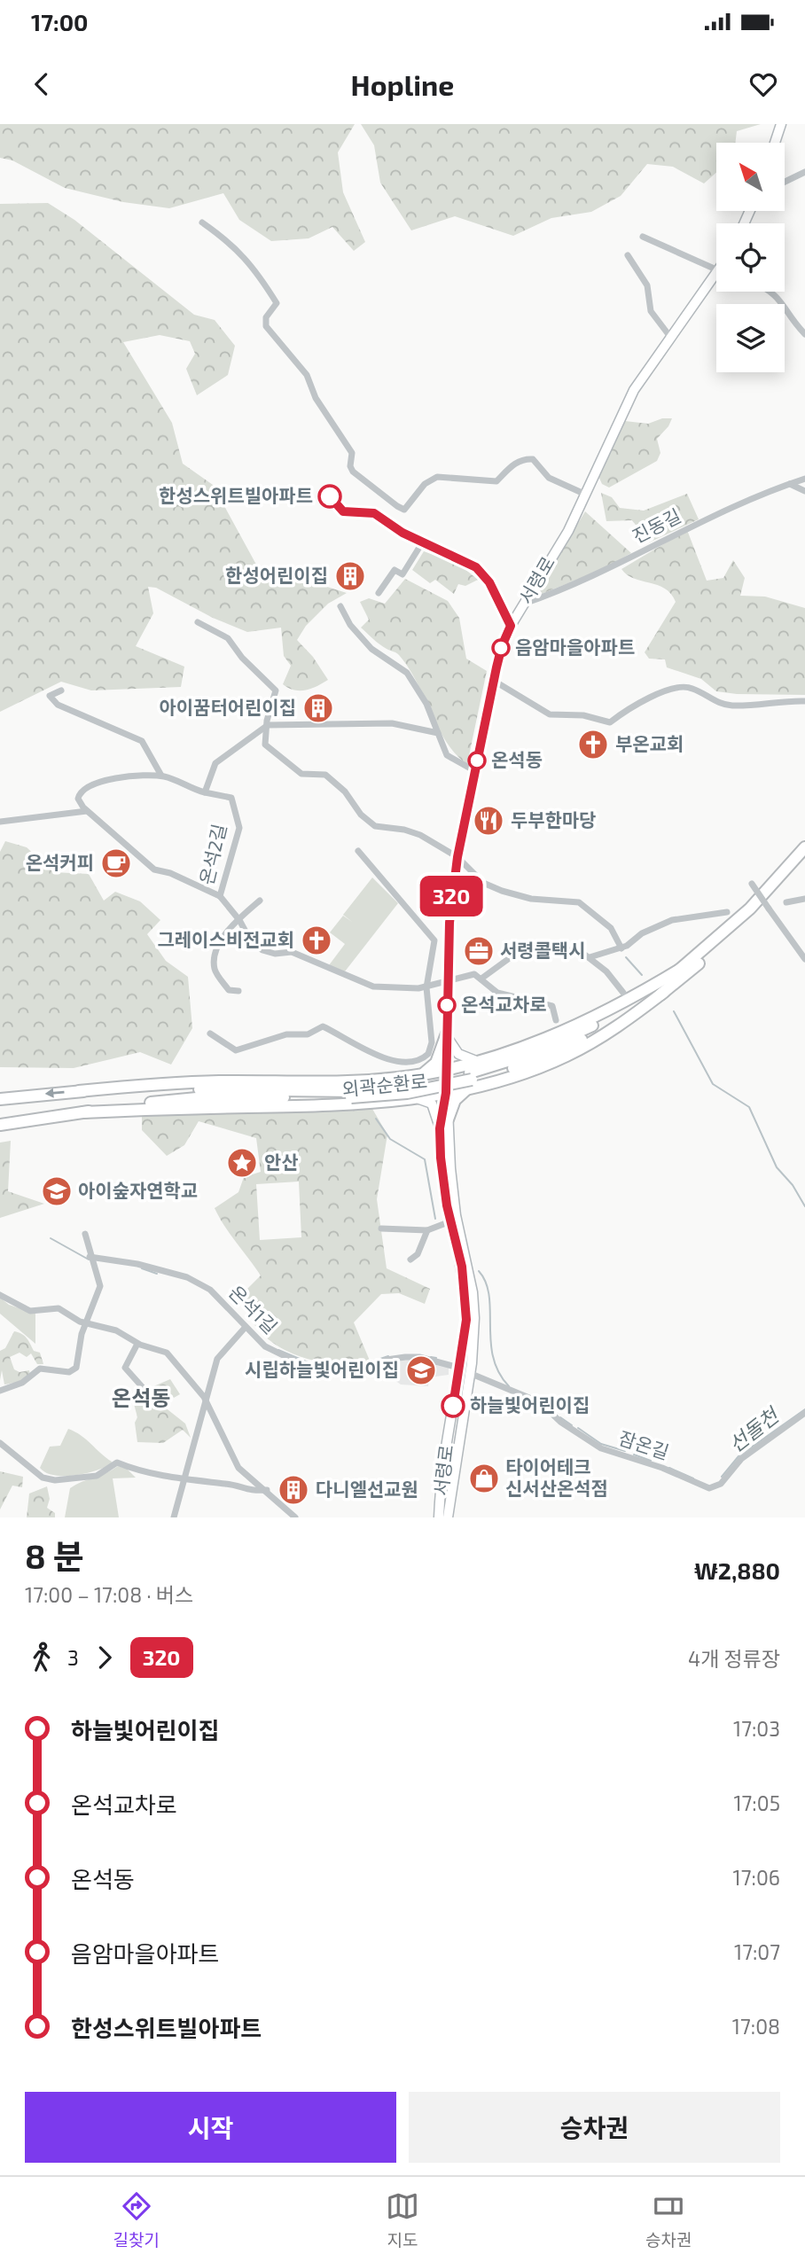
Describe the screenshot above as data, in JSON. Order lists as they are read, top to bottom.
{
  "streets": {
    "highway": ["외곽순환로"],
    "street": [
      "진동길",
      "서령로",
      "온석2길",
      "온석1길",
      "잠온길"
    ]
  },
  "crossings": [
    ["진동길", "서령로"],
    ["서령로", "온석2길"],
    ["서령로", "온석1길"],
    ["서령로", "잠온길"],
    ["온석1길", "잠온길"]
  ],
  "districts": ["온석동"],
  "water": ["선돌천"],
  "places": {
    "other": [
      "한성스위트빌아파트",
      "음암마을아파트",
      "온석동",
      "온석교차로",
      "하늘빛어린이집"
    ],
    "building": ["한성어린이집", "아이꿈터어린이집", "다니엘선교원"],
    "church": ["부온교회", "그레이스비전교회"],
    "restaurant": ["두부한마당"],
    "cafe": ["온석커피"],
    "office": ["서령콜택시"],
    "place": ["안산"],
    "school or university": ["아이숲자연학교", "시립하늘빛어린이집"],
    "shop": ["타이어테크 신서산온석점"]
  },
  "lines": ["bus line 320"],
  "north": "top left",
  "page": {
    "status": "17:00",
    "header": "Hopline",
    "on_map": "320",
    "heading": ["8 분", "17:00 – 17:08 · 버스", "₩2,880"],
    "legs": ["3", "320", "4개 정류장"],
    "list": [
      {
        "name": "하늘빛어린이집",
        "value": "17:03"
      },
      {
        "name": "온석교차로",
        "value": "17:05"
      },
      {
        "name": "온석동",
        "value": "17:06"
      },
      {
        "name": "음암마을아파트",
        "value": "17:07"
      },
      {
        "name": "한성스위트빌아파트",
        "value": "17:08"
      }
    ],
    "buttons": ["시작", "승차권"],
    "tabs": ["길찾기", "지도", "승차권"]
  }
}
